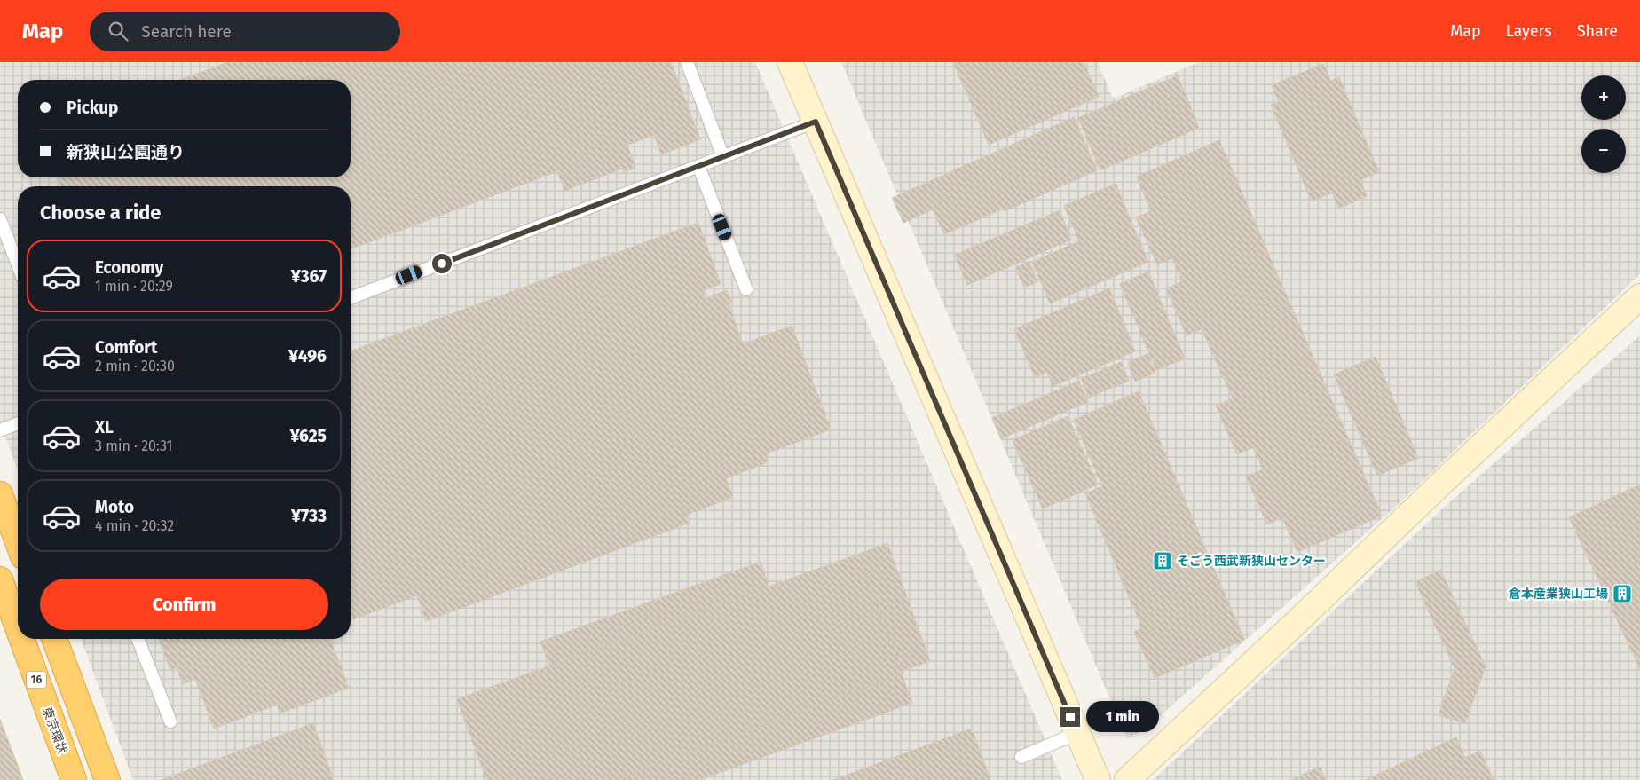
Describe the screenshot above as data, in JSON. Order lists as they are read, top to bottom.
{
  "streets": {
    "highway": ["16", "東京環状"]
  },
  "places": {
    "building": ["そごう西武新狭山センター", "倉本産業狭山工場"]
  },
  "page": {
    "header": "Map",
    "search": "Search here",
    "nav": ["Map", "Layers", "Share"],
    "map_buttons": ["+", "−"],
    "banner": ["Pickup", "新狭山公園通り"],
    "heading": "Choose a ride",
    "list": [
      {
        "name": "Economy",
        "note": "1 min · 20:29",
        "value": "¥367"
      },
      {
        "name": "Comfort",
        "note": "2 min · 20:30",
        "value": "¥496"
      },
      {
        "name": "XL",
        "note": "3 min · 20:31",
        "value": "¥625"
      },
      {
        "name": "Moto",
        "note": "4 min · 20:32",
        "value": "¥733"
      }
    ],
    "buttons": "Confirm",
    "bubble": "1 min"
  }
}
